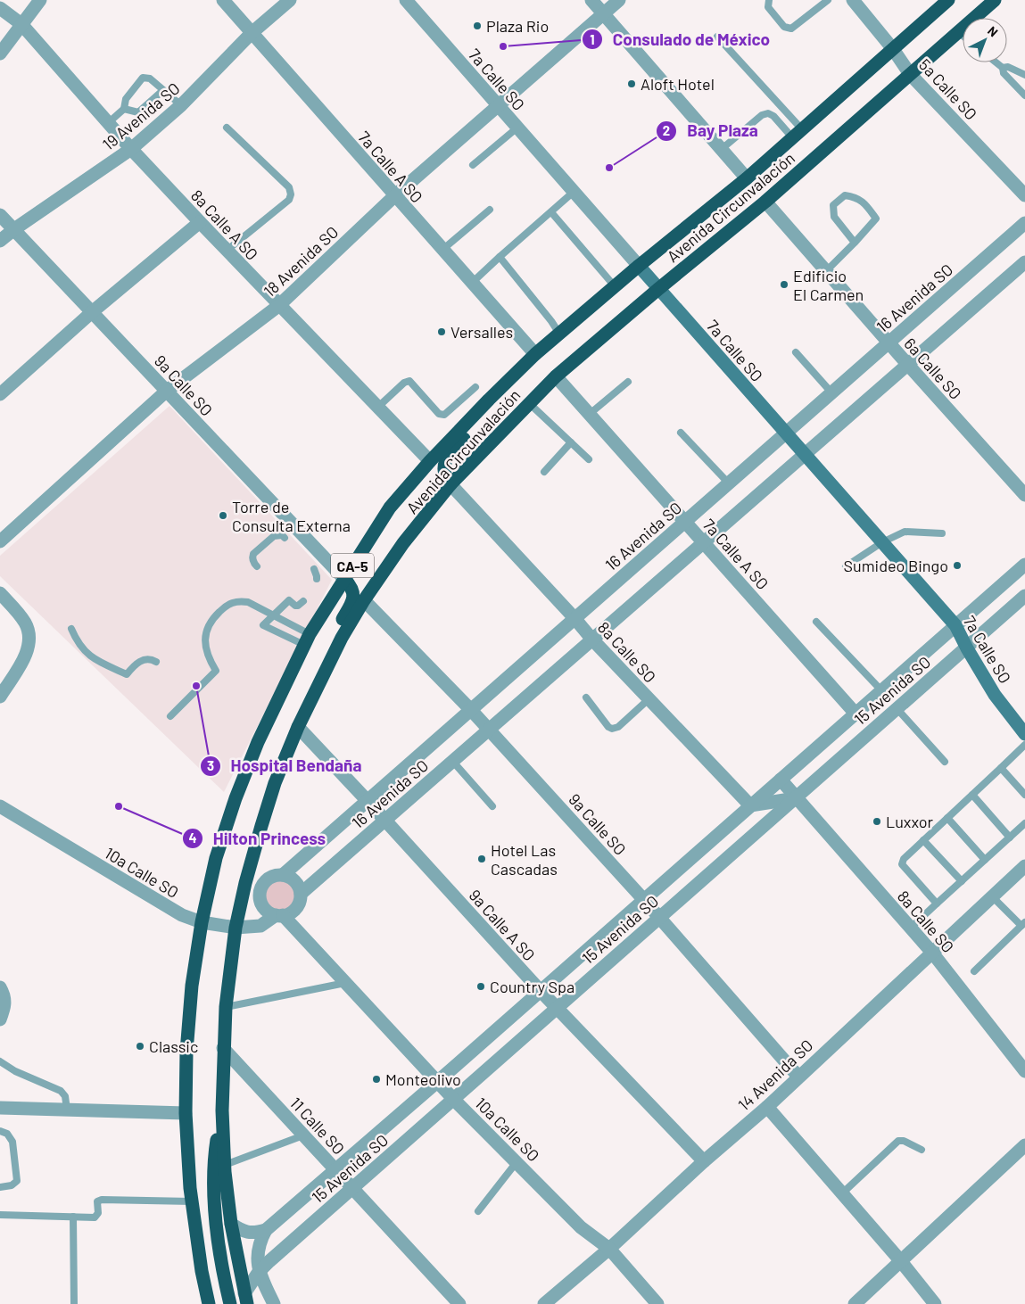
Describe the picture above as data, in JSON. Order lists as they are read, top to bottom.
{
  "streets": {
    "highway": ["Avenida Circunvalación", "CA-5"],
    "main road": ["7a Calle SO"],
    "street": [
      "5a Calle SO",
      "19 Avenida SO",
      "7a Calle A SO",
      "8a Calle A SO",
      "18 Avenida SO",
      "16 Avenida SO",
      "6a Calle SO",
      "9a Calle SO",
      "8a Calle SO",
      "15 Avenida SO",
      "10a Calle SO",
      "9a Calle A SO",
      "14 Avenida SO",
      "11 Calle SO"
    ]
  },
  "crossings": [
    ["7a Calle SO", "Avenida Circunvalación"],
    ["7a Calle SO", "18 Avenida SO"],
    ["7a Calle SO", "16 Avenida SO"],
    ["7a Calle SO", "15 Avenida SO"],
    ["5a Calle SO", "Avenida Circunvalación"],
    ["19 Avenida SO", "7a Calle A SO"],
    ["19 Avenida SO", "8a Calle A SO"],
    ["19 Avenida SO", "9a Calle SO"],
    ["7a Calle A SO", "Avenida Circunvalación"],
    ["7a Calle A SO", "18 Avenida SO"],
    ["7a Calle A SO", "16 Avenida SO"],
    ["7a Calle A SO", "15 Avenida SO"],
    ["Avenida Circunvalación", "8a Calle A SO"],
    ["Avenida Circunvalación", "6a Calle SO"],
    ["Avenida Circunvalación", "9a Calle SO"],
    ["Avenida Circunvalación", "8a Calle SO"],
    ["Avenida Circunvalación", "15 Avenida SO"],
    ["Avenida Circunvalación", "10a Calle SO"],
    ["Avenida Circunvalación", "9a Calle A SO"],
    ["Avenida Circunvalación", "11 Calle SO"],
    ["8a Calle A SO", "18 Avenida SO"],
    ["18 Avenida SO", "9a Calle SO"],
    ["16 Avenida SO", "6a Calle SO"],
    ["16 Avenida SO", "9a Calle SO"],
    ["16 Avenida SO", "8a Calle SO"],
    ["16 Avenida SO", "10a Calle SO"],
    ["16 Avenida SO", "9a Calle A SO"],
    ["9a Calle SO", "15 Avenida SO"],
    ["9a Calle SO", "14 Avenida SO"],
    ["8a Calle SO", "15 Avenida SO"],
    ["8a Calle SO", "14 Avenida SO"],
    ["15 Avenida SO", "10a Calle SO"],
    ["15 Avenida SO", "9a Calle A SO"],
    ["15 Avenida SO", "11 Calle SO"],
    ["10a Calle SO", "14 Avenida SO"],
    ["9a Calle A SO", "14 Avenida SO"]
  ],
  "places": [
    "Plaza Rio",
    "Consulado de México",
    "Aloft Hotel",
    "Bay Plaza",
    "Edificio El Carmen",
    "Versalles",
    "Torre de Consulta Externa",
    "Sumideo Bingo",
    "Hospital Bendaña",
    "Hilton Princess",
    "Luxxor",
    "Hotel Las Cascadas",
    "Country Spa",
    "Classic",
    "Monteolivo"
  ],
  "north": "top right"
}
